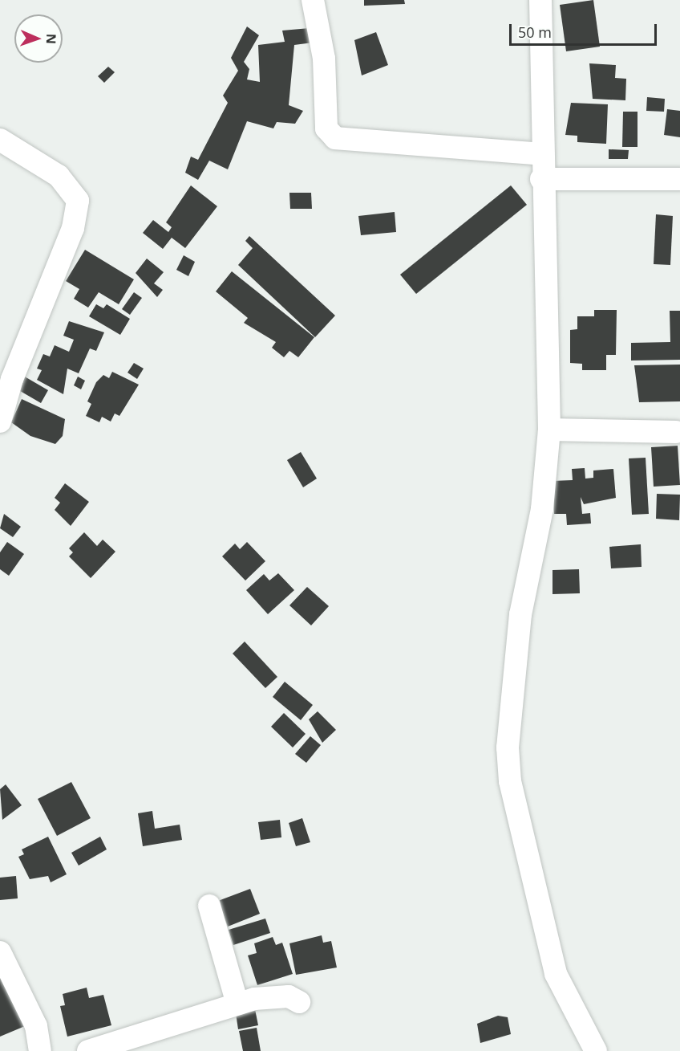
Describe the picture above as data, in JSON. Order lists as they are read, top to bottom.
{
  "scale_bar": "50 m",
  "north": "right"
}
